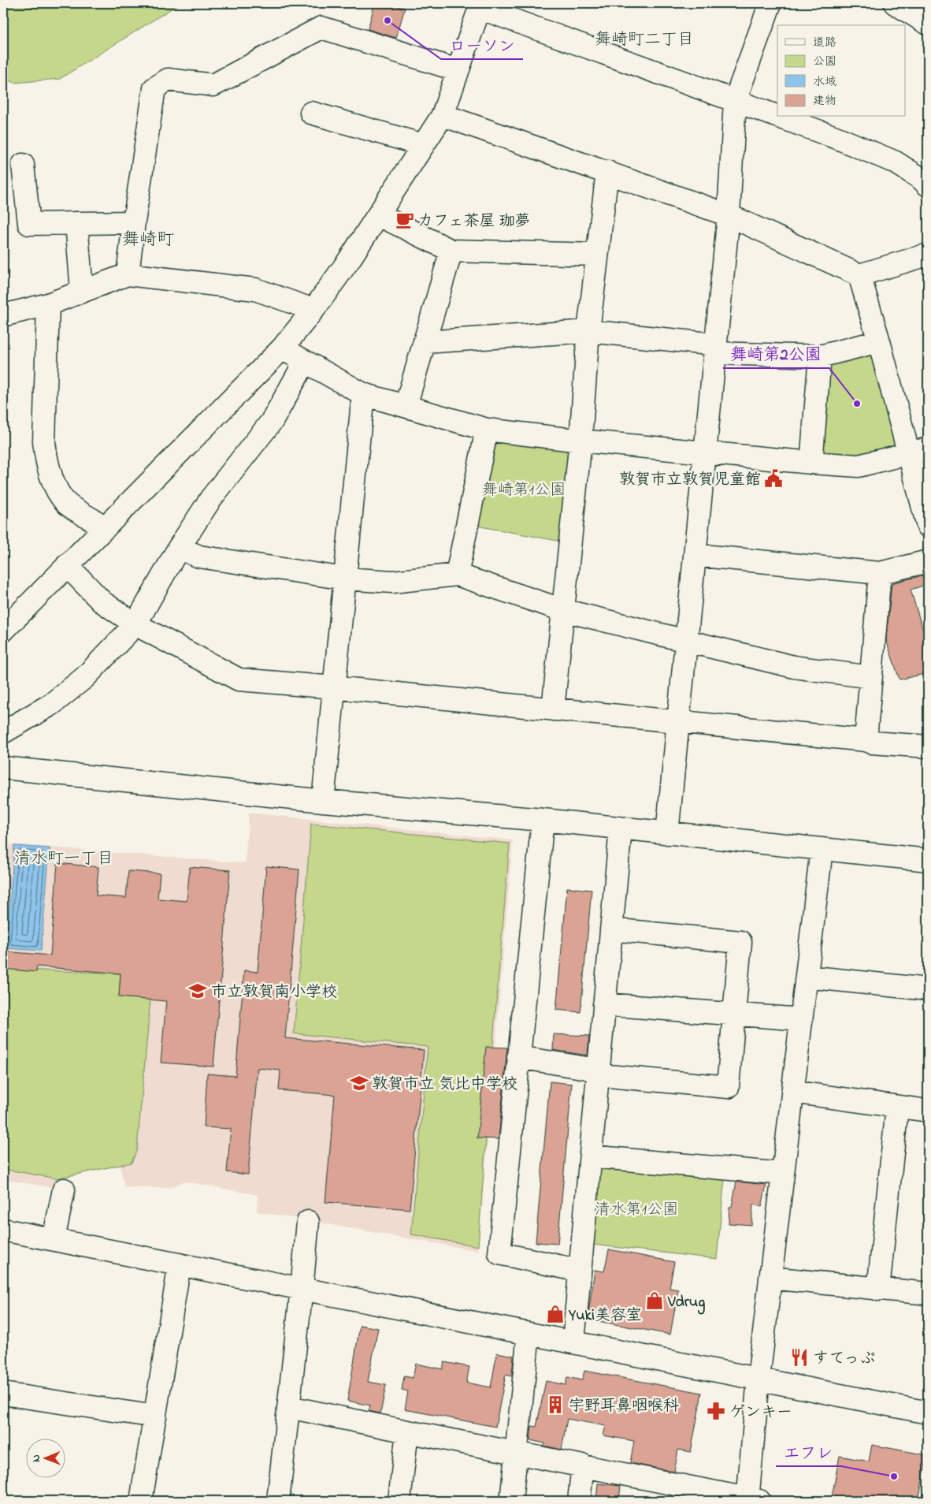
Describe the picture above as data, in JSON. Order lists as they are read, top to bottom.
{
  "districts": ["舞崎町二丁目", "舞崎町", "清水町一丁目"],
  "parks": ["舞崎第1公園", "清水第1公園"],
  "places": {
    "other": ["ローソン", "舞崎第2公園", "エフレ"],
    "cafe": ["カフェ茶屋 珈夢"],
    "public building": ["敦賀市立敦賀児童館"],
    "school or university": ["市立敦賀南小学校", "敦賀市立 気比中学校"],
    "shop": ["Vdrug", "Yuki美容室"],
    "restaurant": ["すてっぷ"],
    "building": ["宇野耳鼻咽喉科"],
    "pharmacy": ["ゲンキー"]
  },
  "legend": [
    "道路",
    "公園",
    "水域",
    "建物"
  ],
  "north": "left"
}
